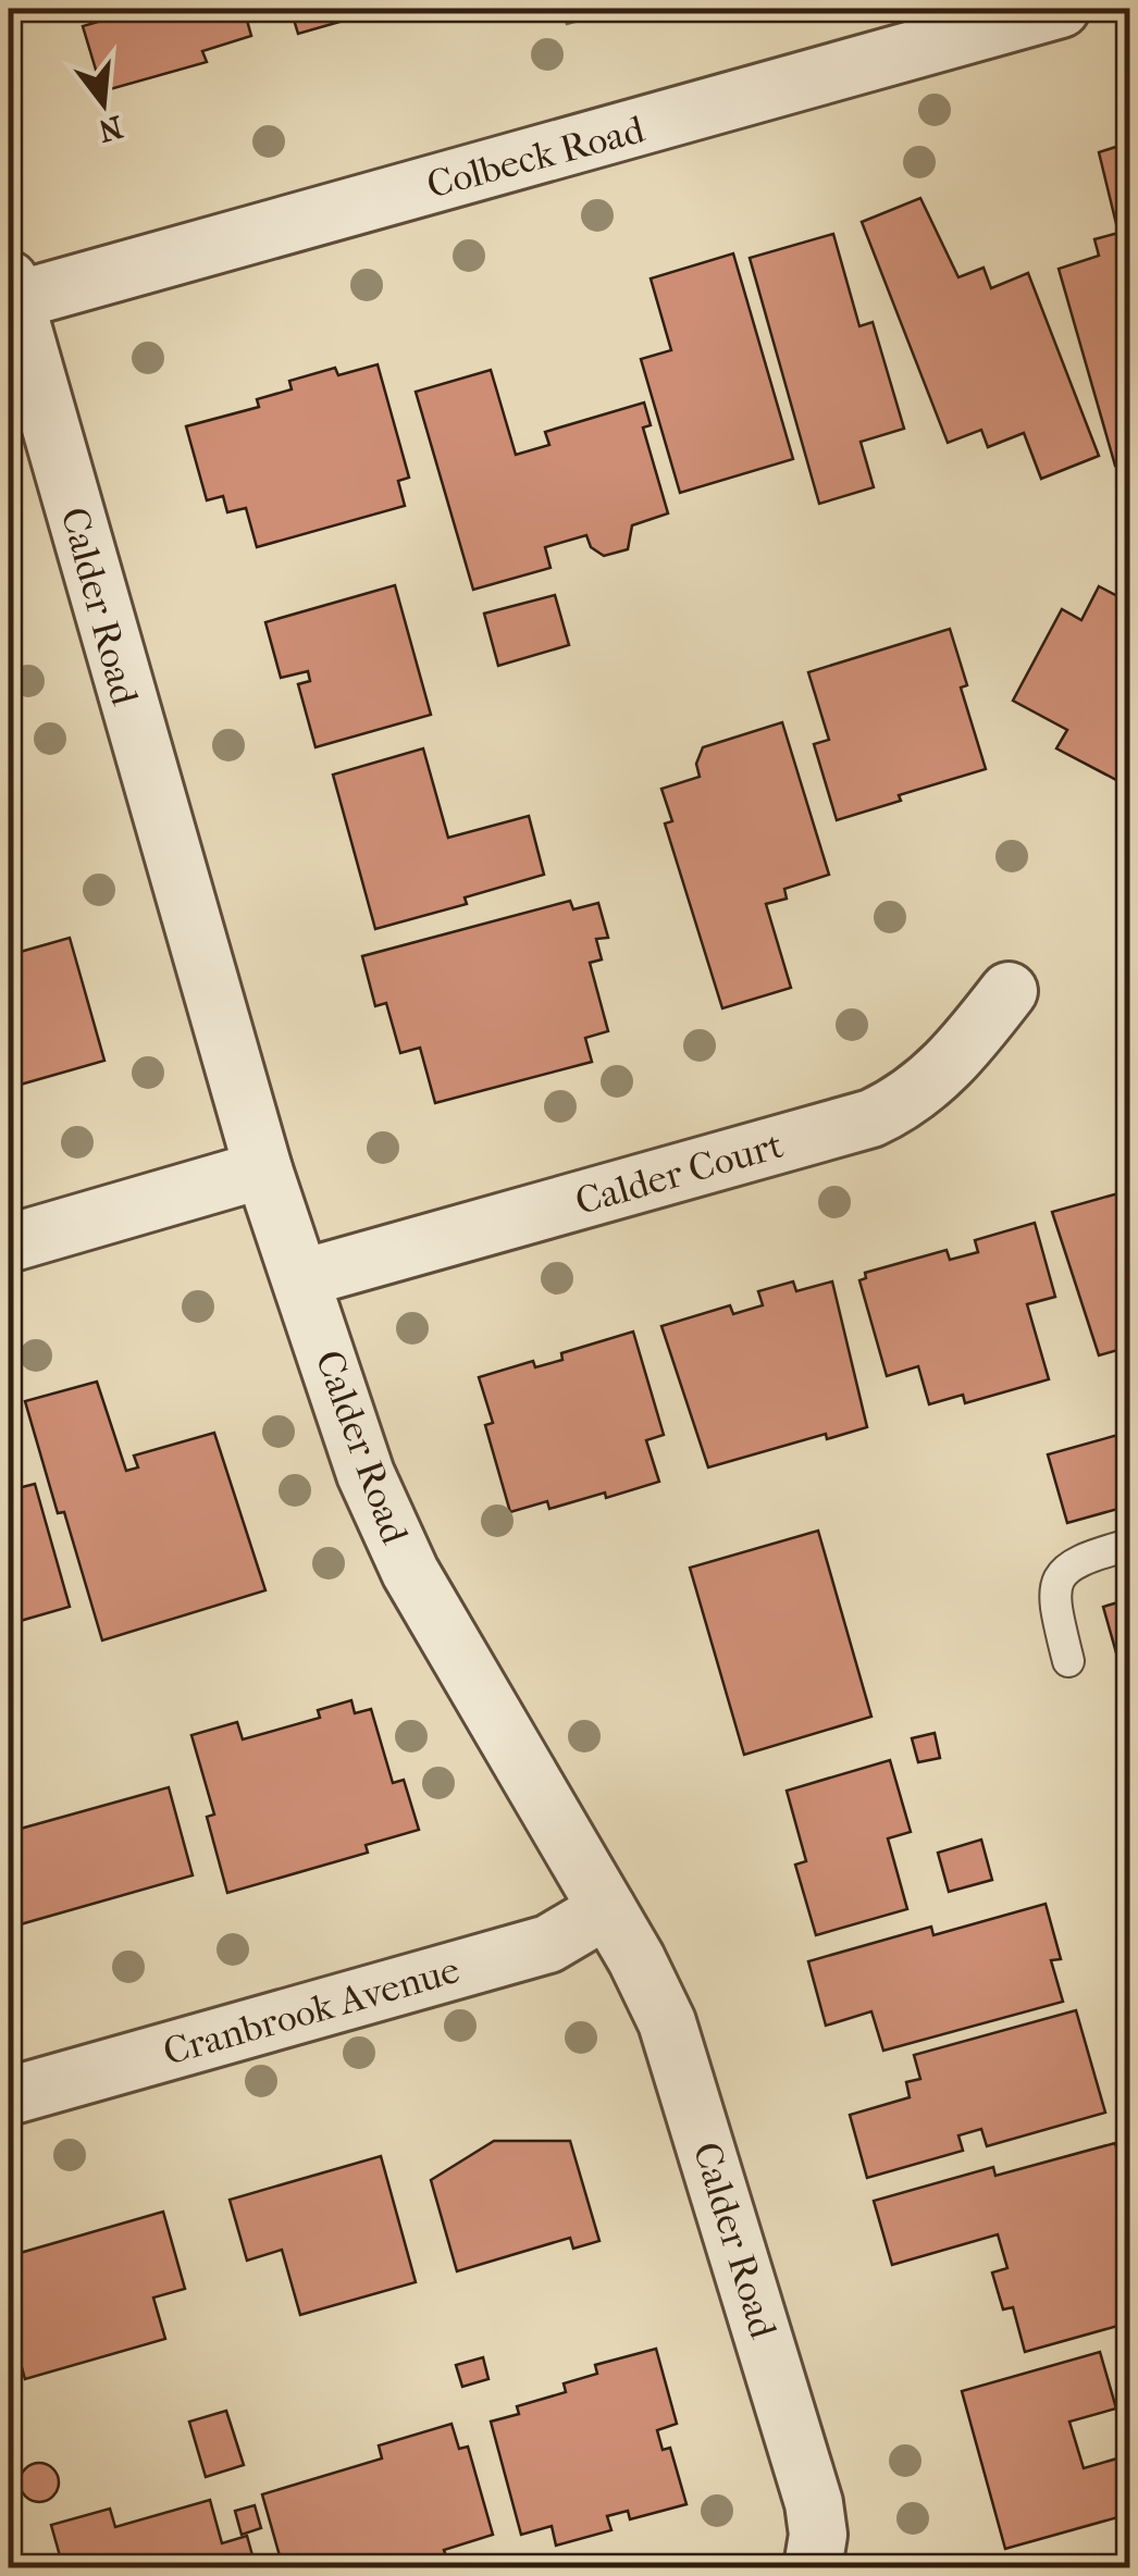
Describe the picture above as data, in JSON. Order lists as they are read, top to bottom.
{
  "streets": {
    "street": [
      "Colbeck Road",
      "Calder Road",
      "Calder Court",
      "Cranbrook Avenue"
    ]
  },
  "crossings": [
    ["Colbeck Road", "Calder Road"],
    ["Calder Road", "Calder Court"],
    ["Calder Road", "Cranbrook Avenue"]
  ],
  "north": "bottom"
}
